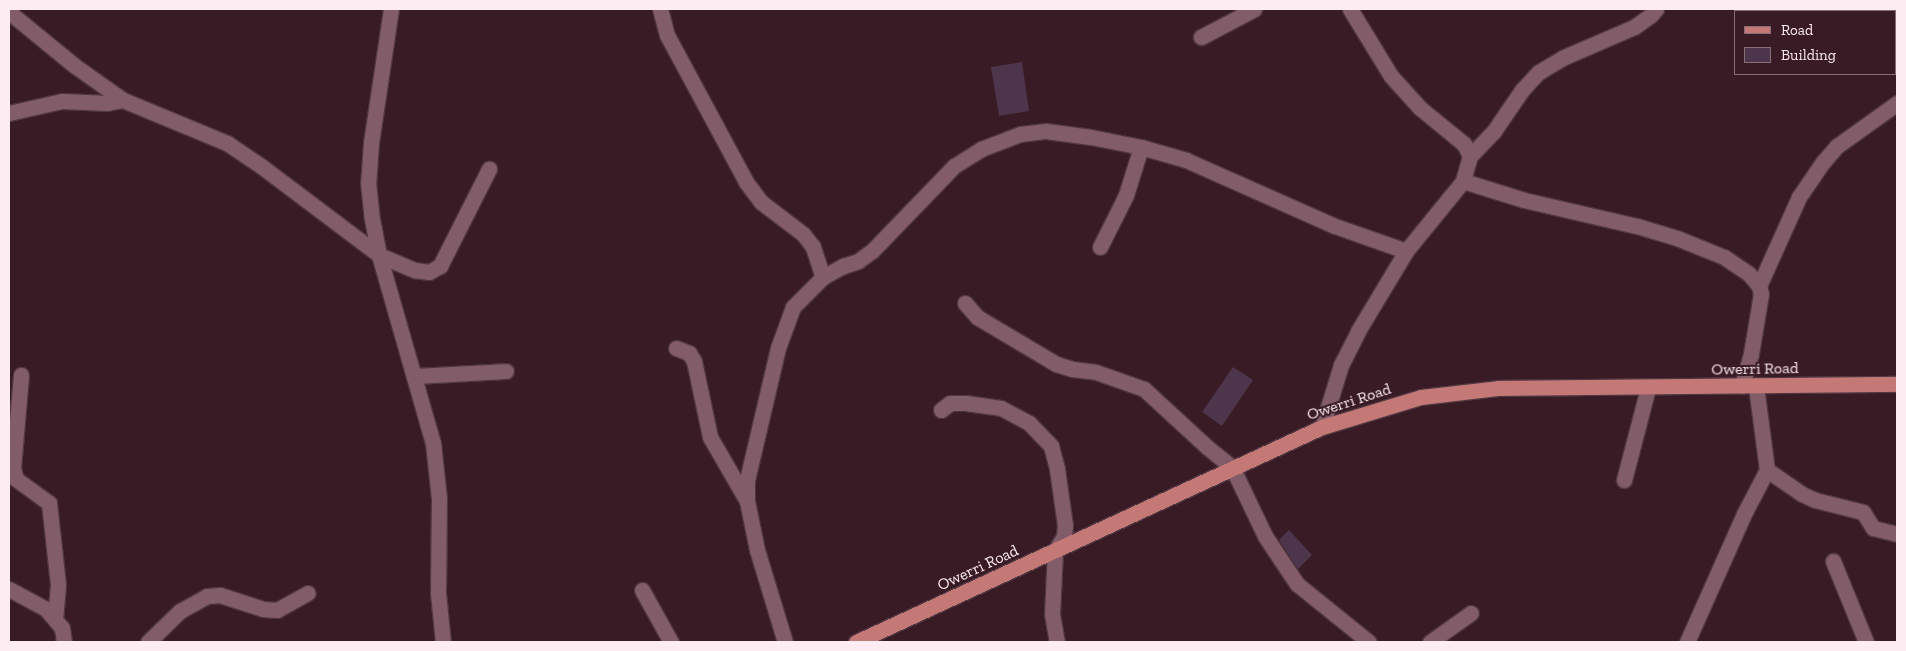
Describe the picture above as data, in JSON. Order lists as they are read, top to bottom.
{
  "streets": {
    "main road": ["Owerri Road"]
  },
  "legend": ["Road", "Building"]
}
